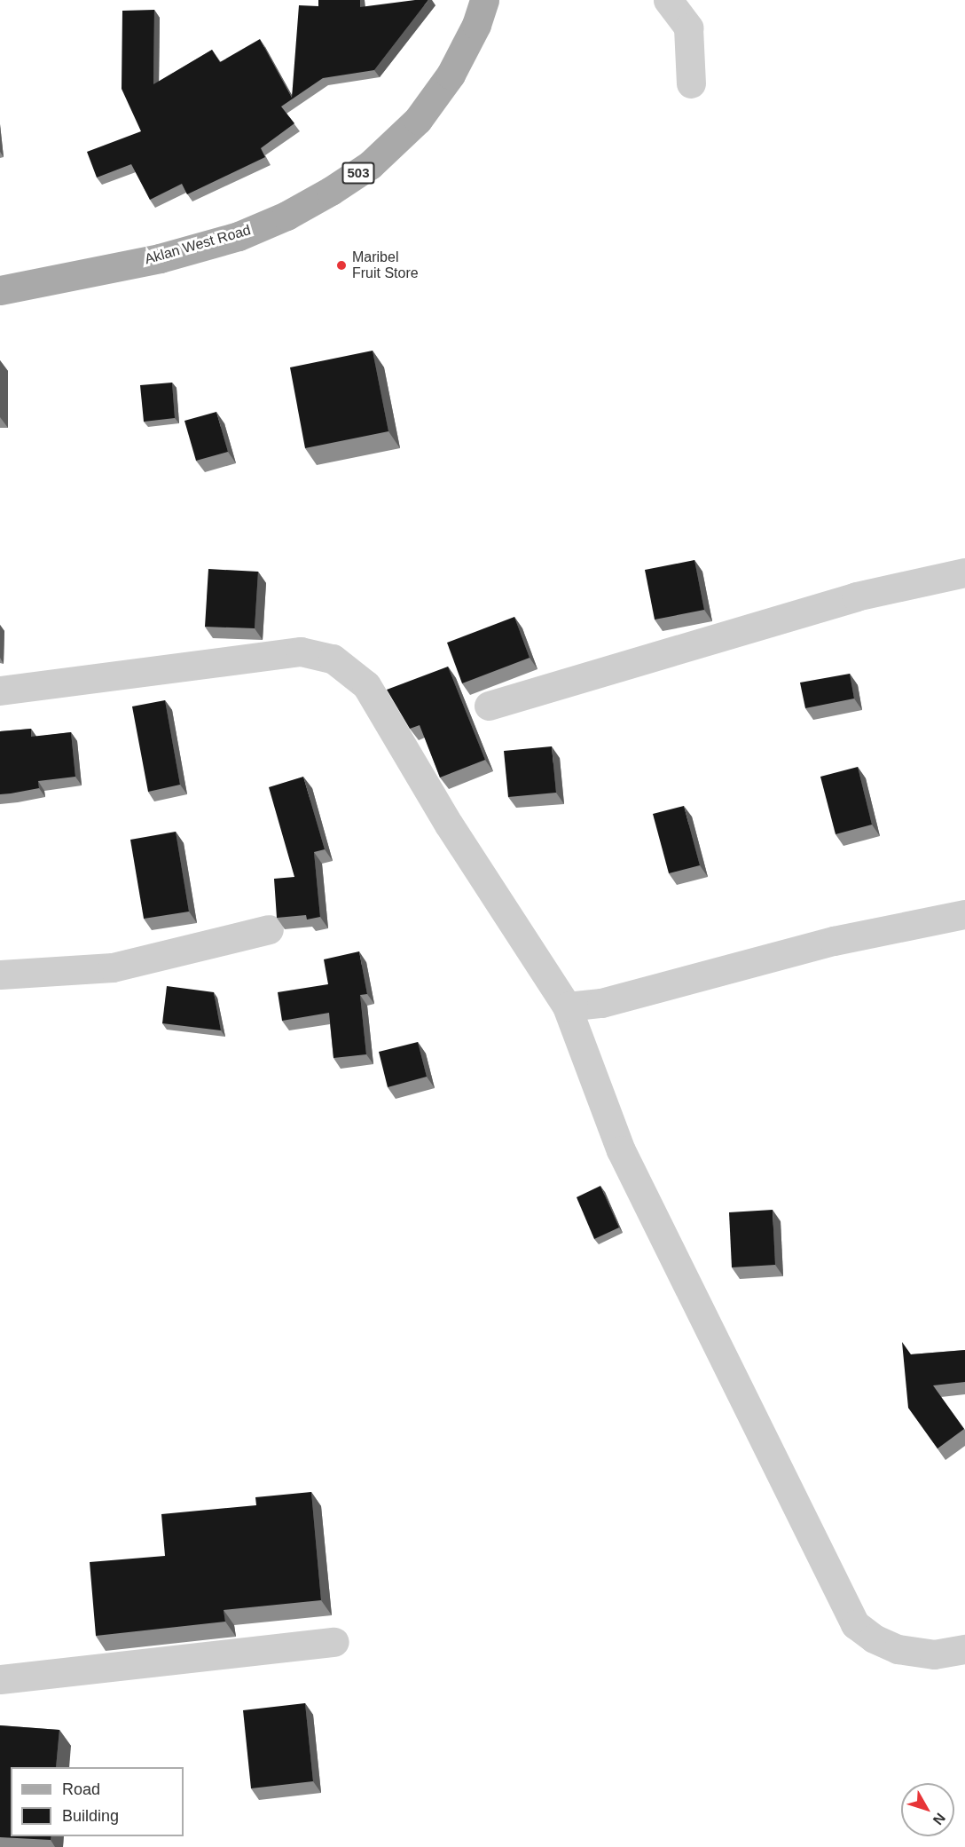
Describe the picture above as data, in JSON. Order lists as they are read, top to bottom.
{
  "streets": {
    "main road": ["503", "Aklan West Road"]
  },
  "places": ["Maribel Fruit Store"],
  "legend": ["Road", "Building"],
  "north": "bottom right"
}
